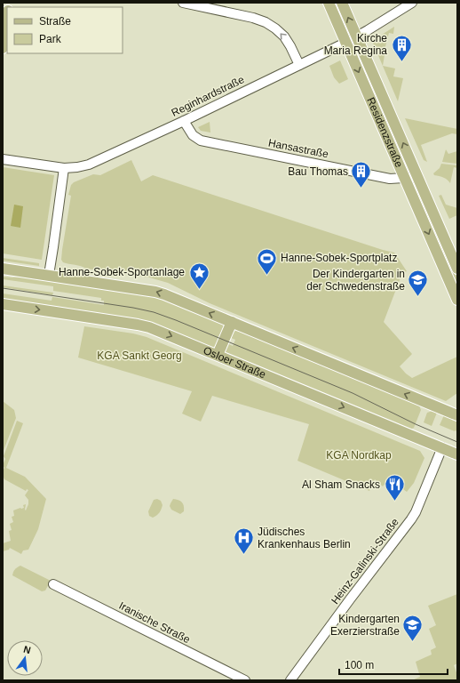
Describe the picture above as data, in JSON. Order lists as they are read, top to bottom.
{
  "streets": {
    "main road": ["Residenzstraße", "Osloer Straße"],
    "street": [
      "Reginhardstraße",
      "Hansastraße",
      "Heinz-Galinski-Straße",
      "Iranische Straße"
    ]
  },
  "crossings": [
    ["Reginhardstraße", "Residenzstraße"],
    ["Reginhardstraße", "Hansastraße"],
    ["Residenzstraße", "Hansastraße"],
    ["Osloer Straße", "Heinz-Galinski-Straße"]
  ],
  "parks": ["KGA Sankt Georg", "KGA Nordkap"],
  "places": {
    "building": ["Kirche Maria Regina", "Bau Thomas"],
    "sports": ["Hanne-Sobek-Sportplatz"],
    "place": ["Hanne-Sobek-Sportanlage"],
    "school or university": ["Der Kindergarten in der Schwedenstraße", "Kindergarten Exerzierstraße"],
    "restaurant": ["Al Sham Snacks"],
    "hospital": ["Jüdisches Krankenhaus Berlin"]
  },
  "legend": ["Straße", "Park"],
  "scale_bar": "100 m",
  "north": "top"
}
